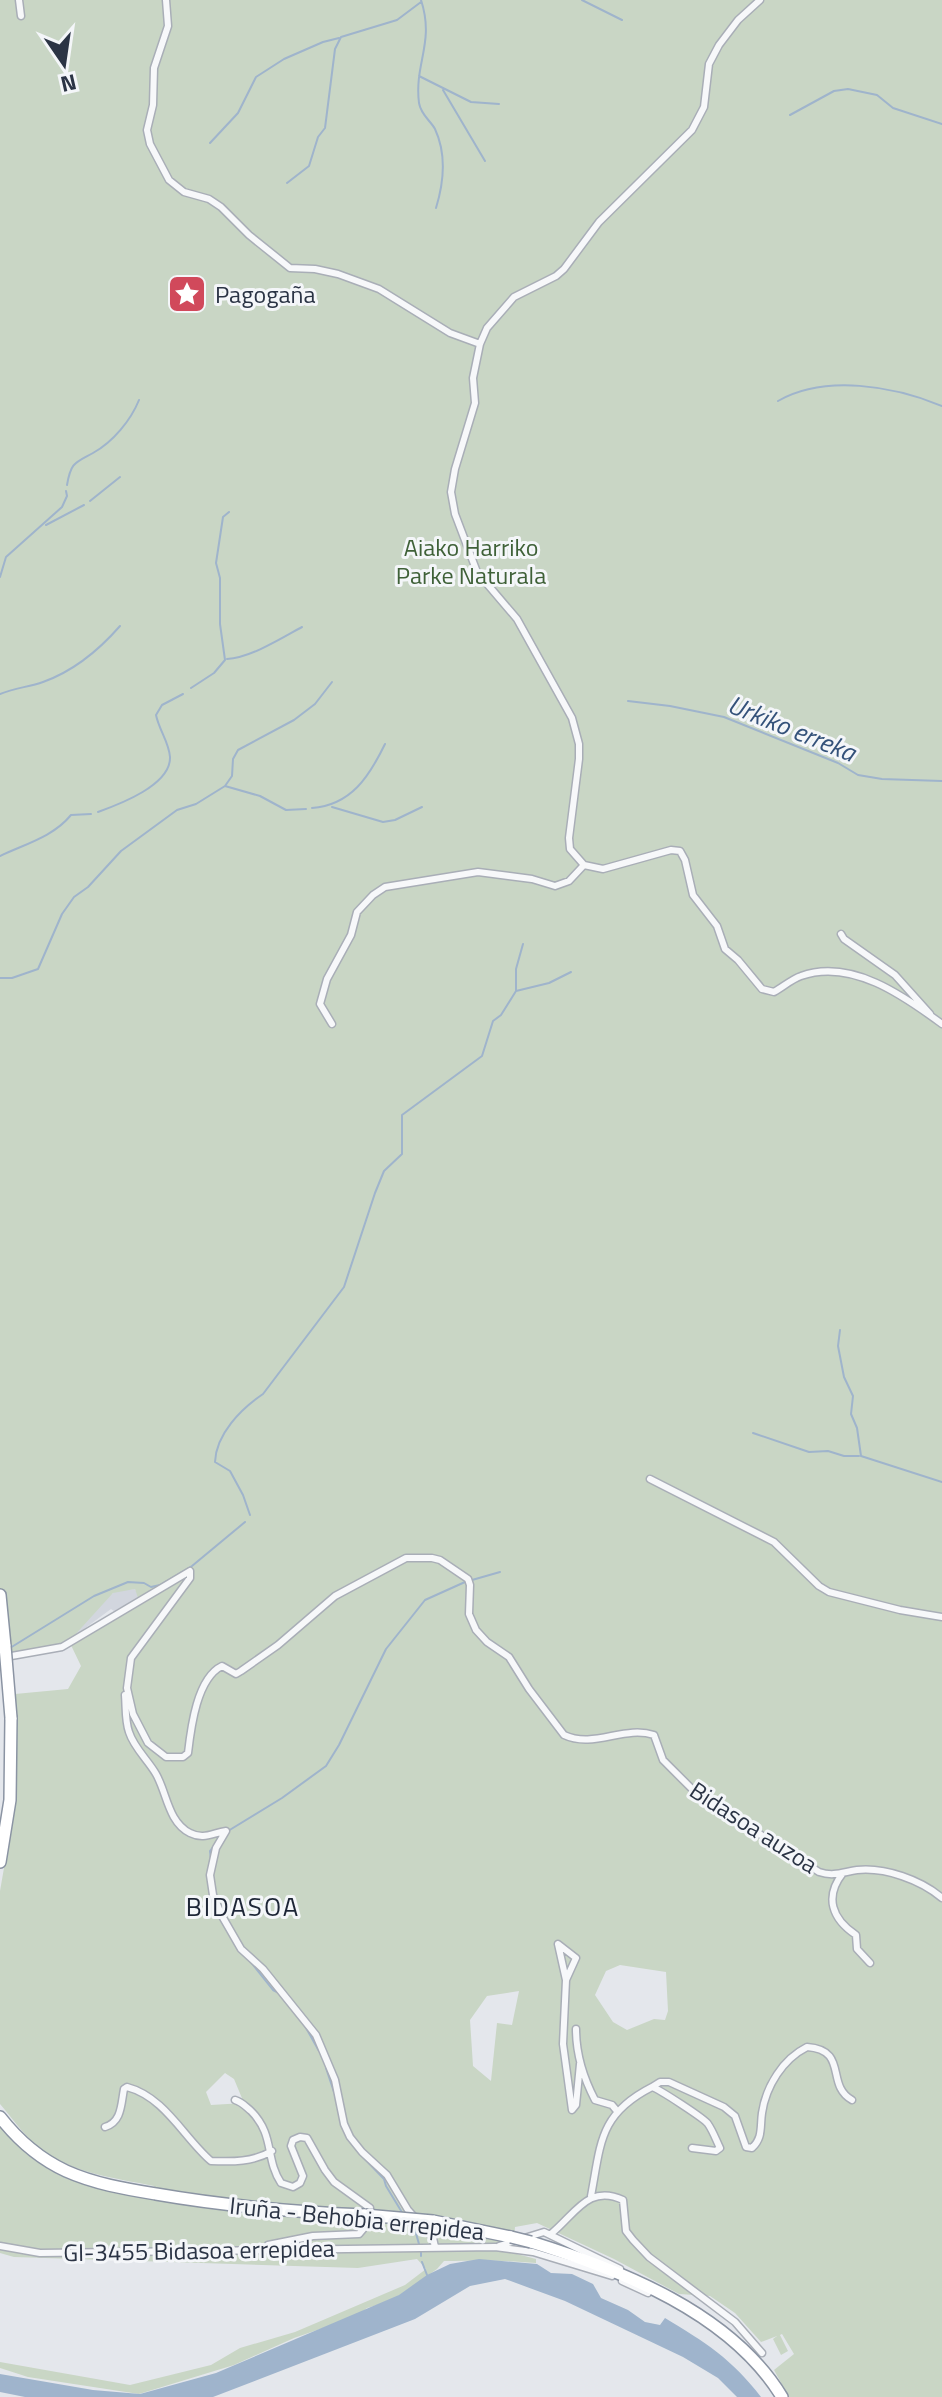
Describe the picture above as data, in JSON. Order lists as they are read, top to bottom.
{
  "streets": {
    "highway": ["Iruña - Behobia errepidea"],
    "street": ["Bidasoa auzoa", "GI-3455 Bidasoa errepidea"]
  },
  "districts": ["BIDASOA"],
  "water": ["Urkiko erreka"],
  "parks": ["Aiako Harriko Parke Naturala"],
  "places": {
    "place": ["Pagogaña"]
  },
  "north": "bottom"
}
